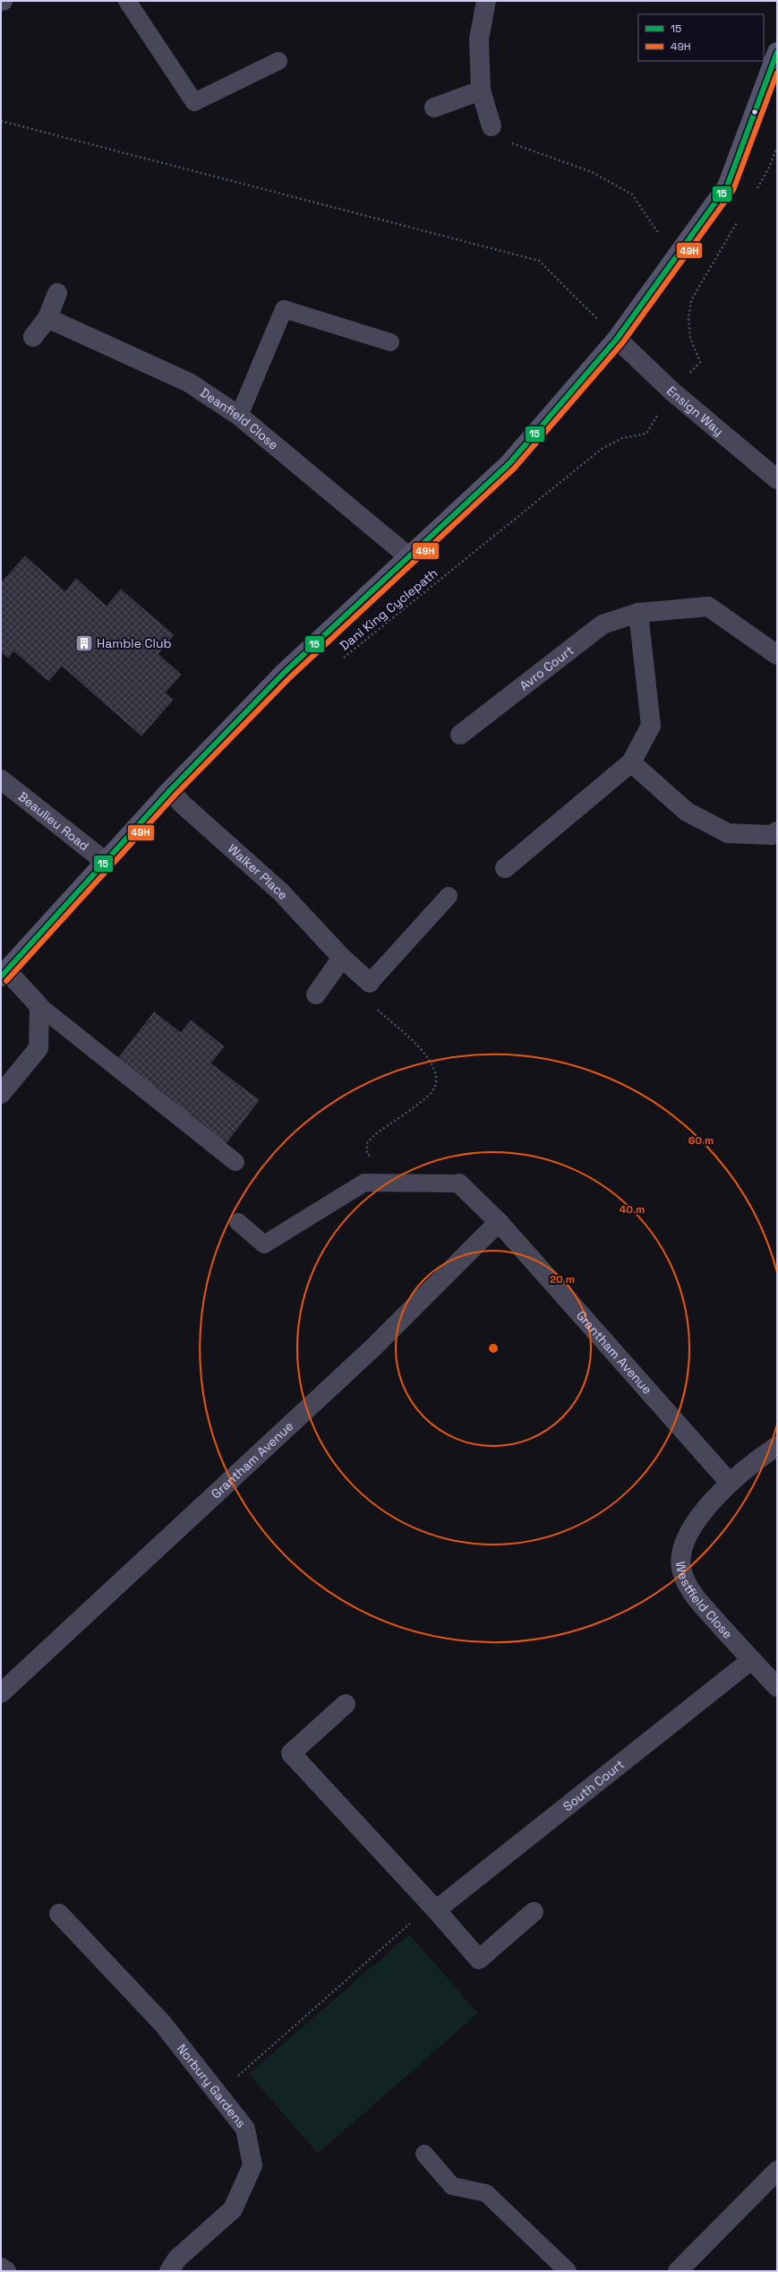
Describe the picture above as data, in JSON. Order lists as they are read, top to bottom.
{
  "streets": {
    "street": [
      "Ensign Way",
      "Deanfield Close",
      "Avro Court",
      "Beaulieu Road",
      "Walker Place",
      "Grantham Avenue",
      "Westfield Close",
      "South Court",
      "Norbury Gardens"
    ],
    "path": ["Dani King Cyclepath"]
  },
  "crossings": [
    ["Grantham Avenue", "Westfield Close"],
    ["Westfield Close", "South Court"]
  ],
  "places": {
    "building": ["Hamble Club"]
  },
  "lines": ["transit line 15", "transit line 49H"],
  "legend": ["15", "49H"],
  "rings": ["60 m", "40 m", "20 m"]
}
